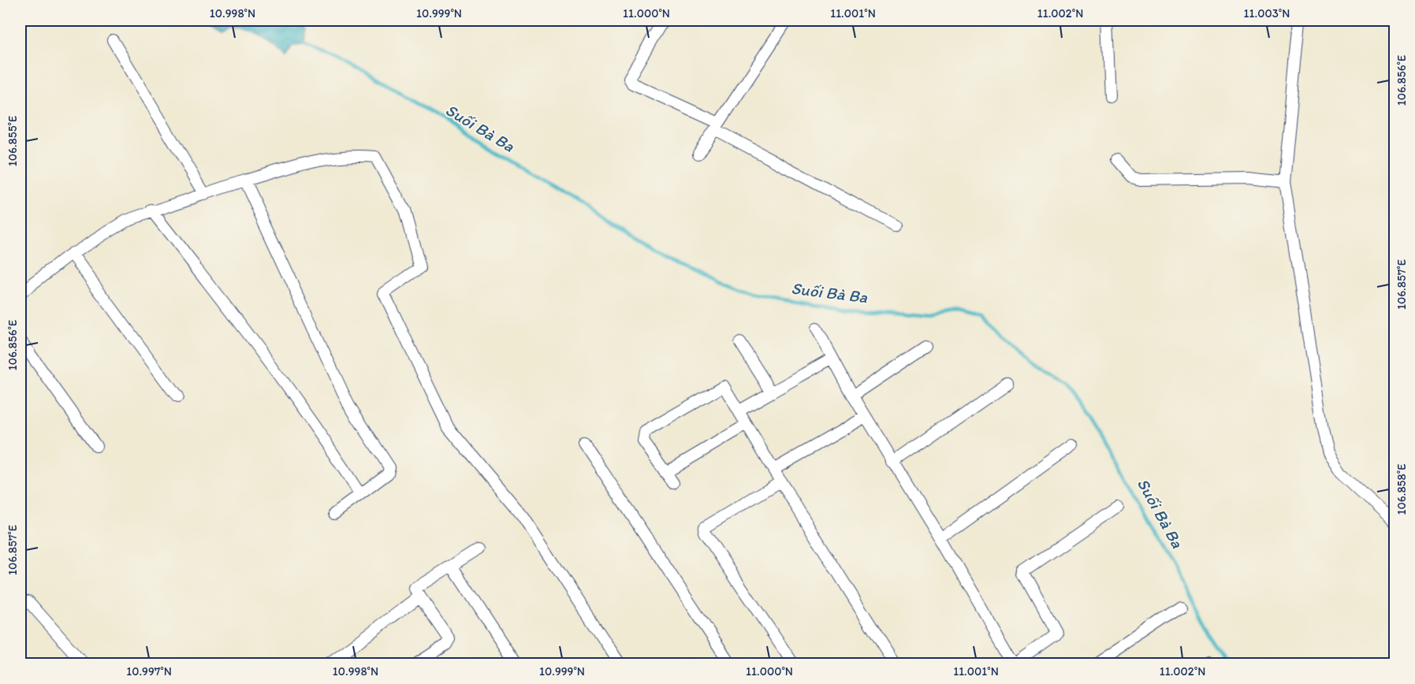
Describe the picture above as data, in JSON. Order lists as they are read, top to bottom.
{
  "water": ["Suối Bà Ba"],
  "coordinates": [
    "10.998°N",
    "10.999°N",
    "11.000°N",
    "11.001°N",
    "11.002°N",
    "11.003°N",
    "106.856°E",
    "106.855°E",
    "106.857°E",
    "106.858°E",
    "10.997°N"
  ]
}
